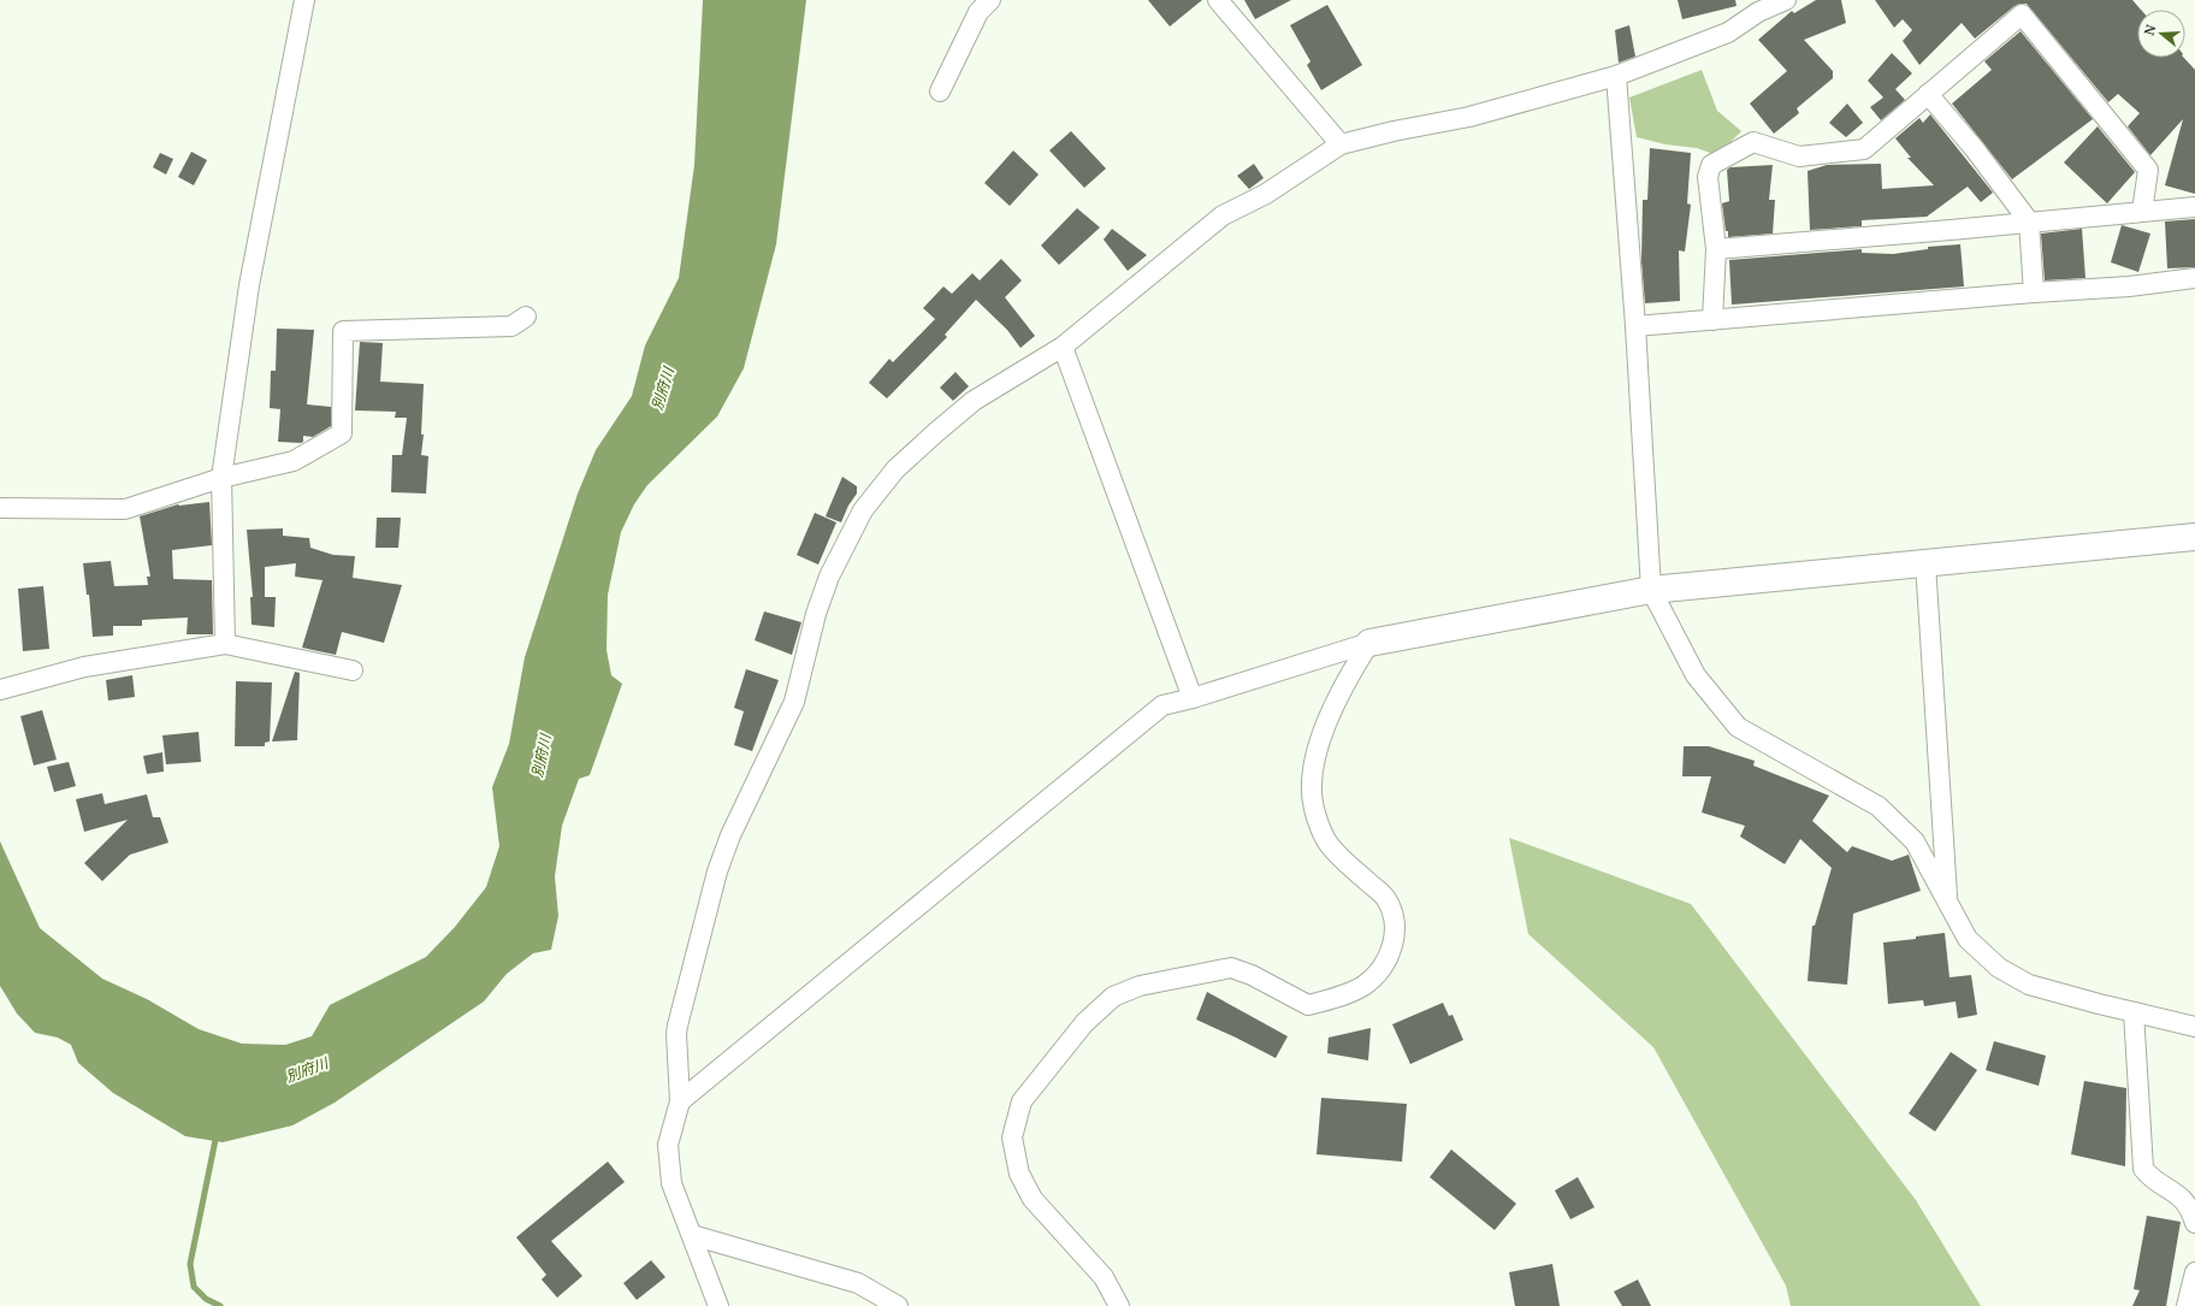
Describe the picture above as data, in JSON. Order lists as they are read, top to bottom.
{
  "water": ["別府川"],
  "north": "left"
}
